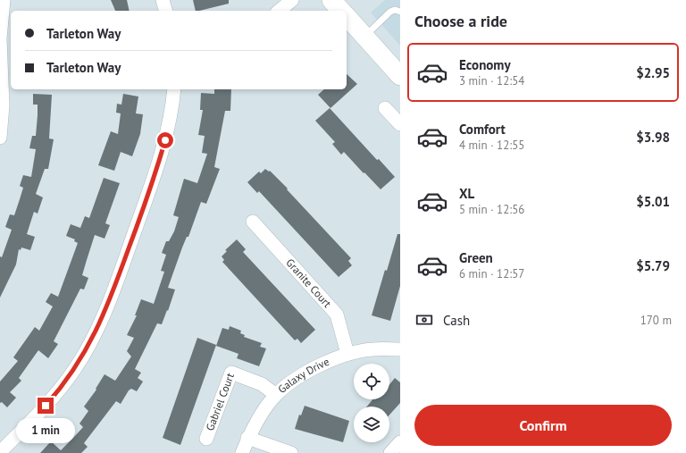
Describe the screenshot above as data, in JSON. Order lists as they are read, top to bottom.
{
  "streets": {
    "street": ["Granite Court", "Galaxy Drive", "Gabriel Court"]
  },
  "crossings": [
    ["Granite Court", "Galaxy Drive"],
    ["Galaxy Drive", "Gabriel Court"]
  ],
  "page": {
    "heading": "Choose a ride",
    "banner": ["Tarleton Way", "Tarleton Way"],
    "list": [
      {
        "name": "Economy",
        "note": "3 min · 12:54",
        "value": "$2.95"
      },
      {
        "name": "Comfort",
        "note": "4 min · 12:55",
        "value": "$3.98"
      },
      {
        "name": "XL",
        "note": "5 min · 12:56",
        "value": "$5.01"
      },
      {
        "name": "Green",
        "note": "6 min · 12:57",
        "value": "$5.79"
      }
    ],
    "pay": ["Cash", "170 m"],
    "buttons": "Confirm",
    "bubble": "1 min"
  }
}
